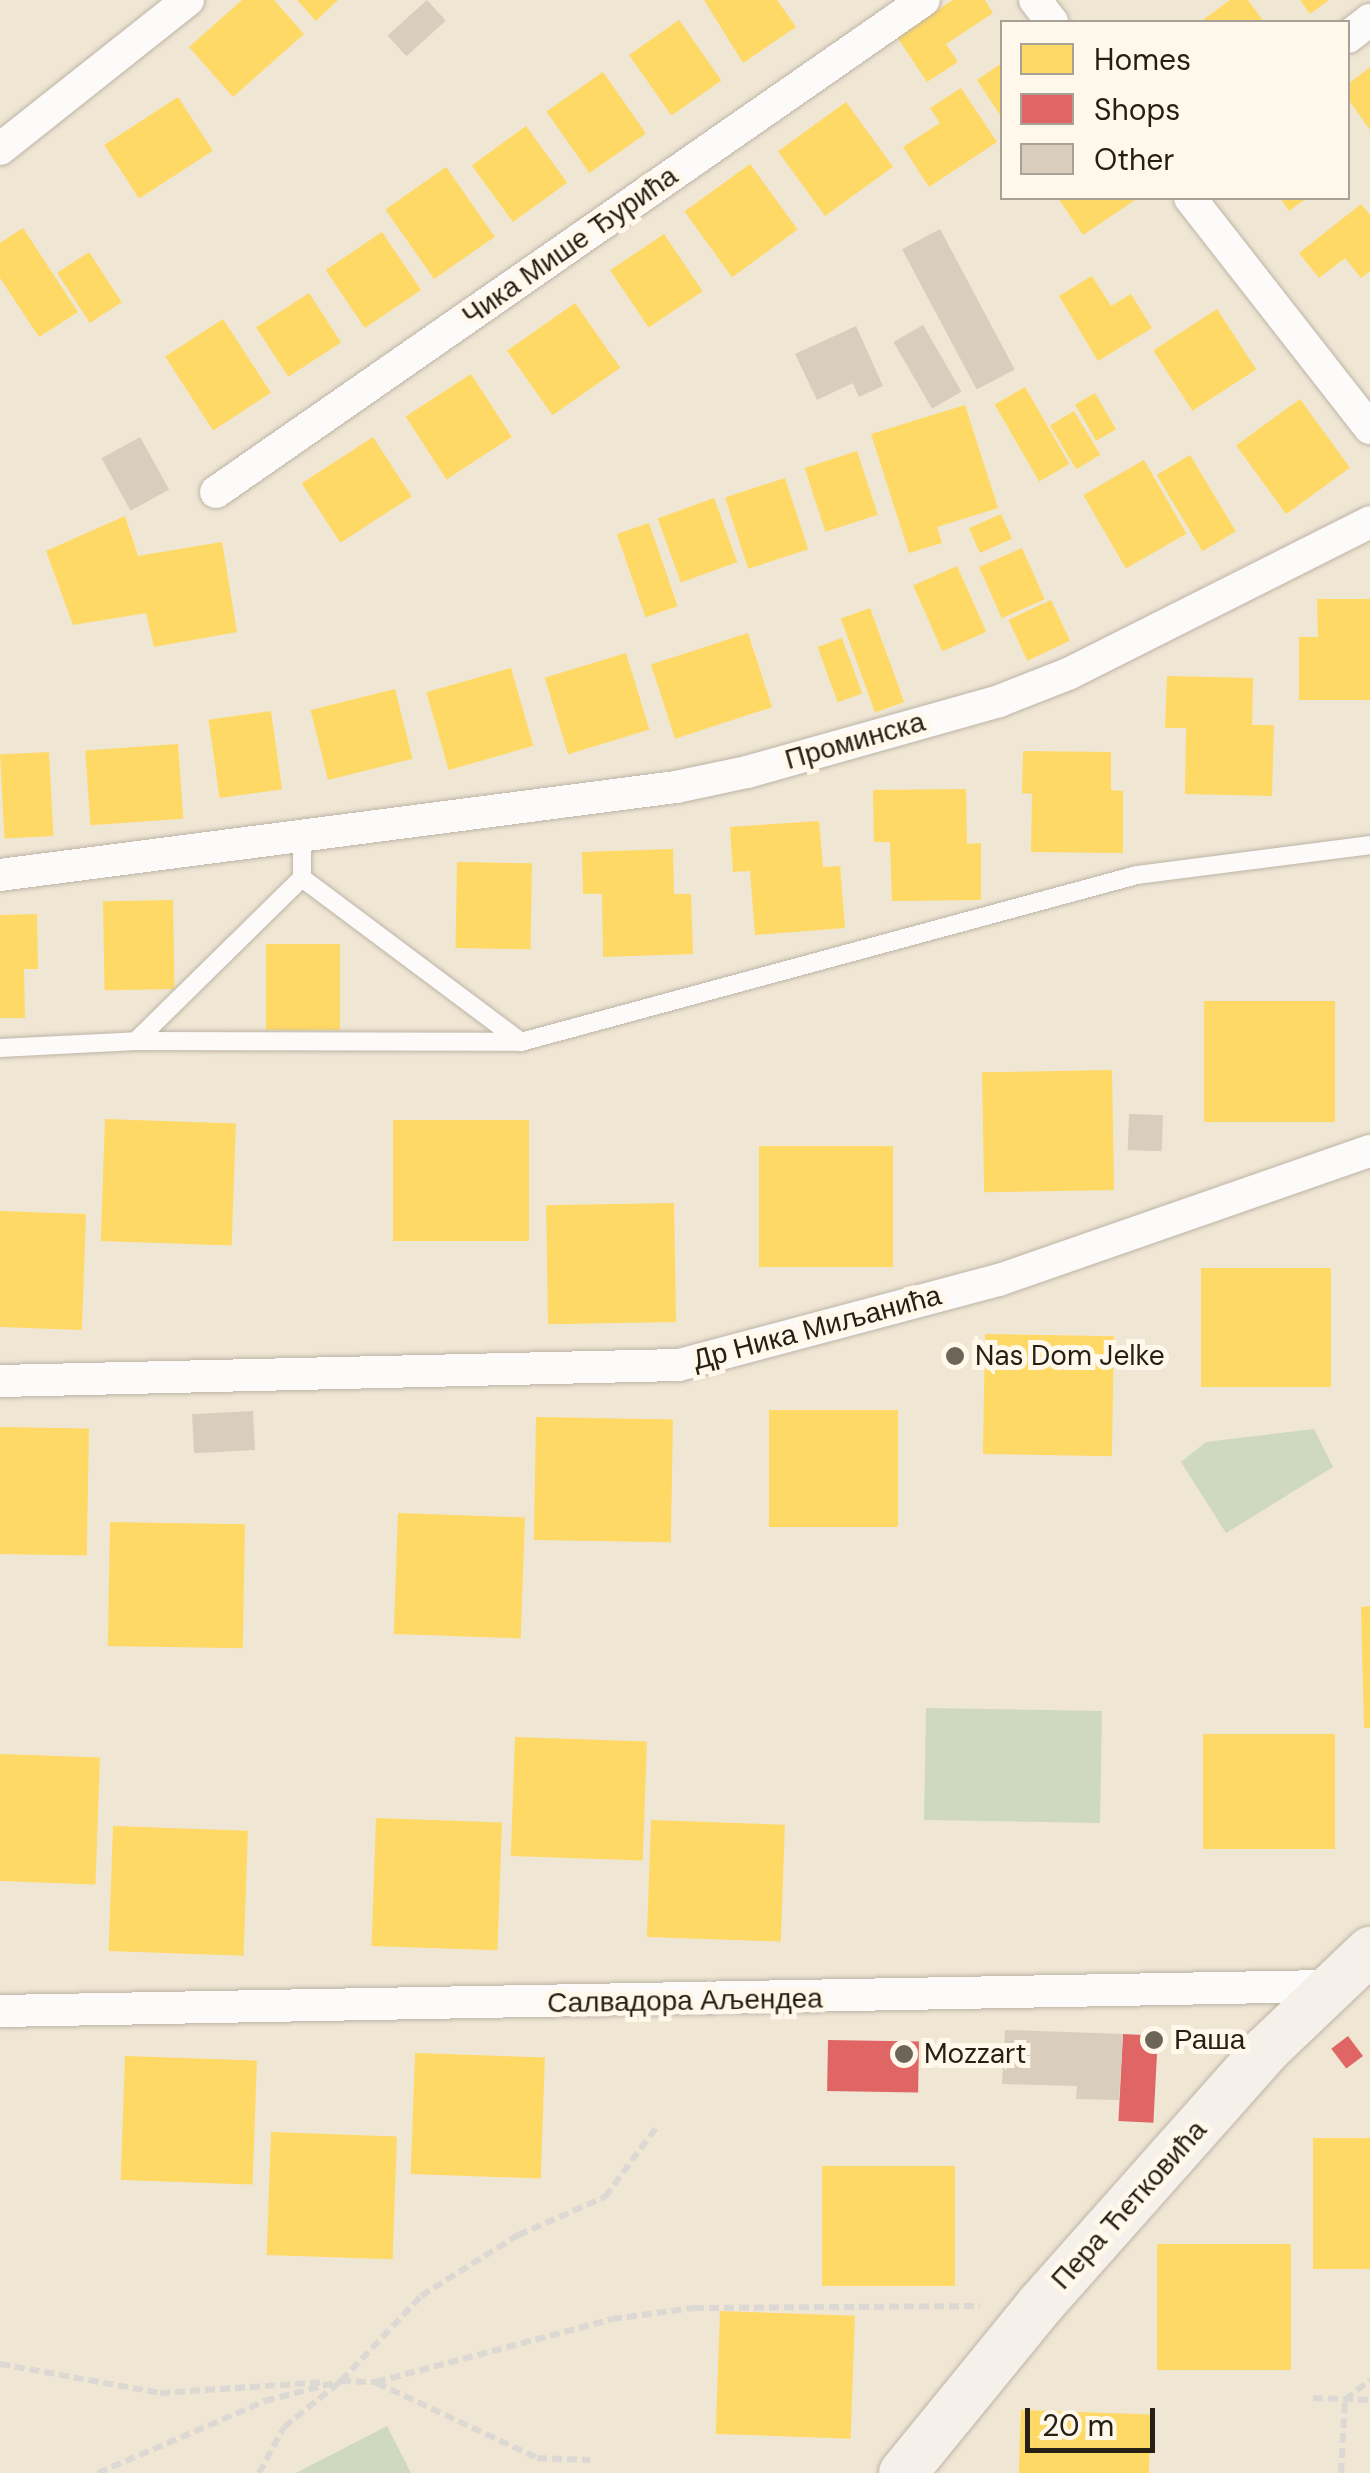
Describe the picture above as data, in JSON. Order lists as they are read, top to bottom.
{
  "streets": {
    "street": [
      "Чика Мише Ђурића",
      "Проминска",
      "Др Ника Миљанића",
      "Салвадора Аљендеа",
      "Пера Ћетковића"
    ]
  },
  "crossings": [
    ["Салвадора Аљендеа", "Пера Ћетковића"]
  ],
  "places": ["Nas Dom Jelke", "Раша", "Mozzart"],
  "legend": ["Homes", "Shops", "Other"],
  "scale_bar": "20 m"
}
